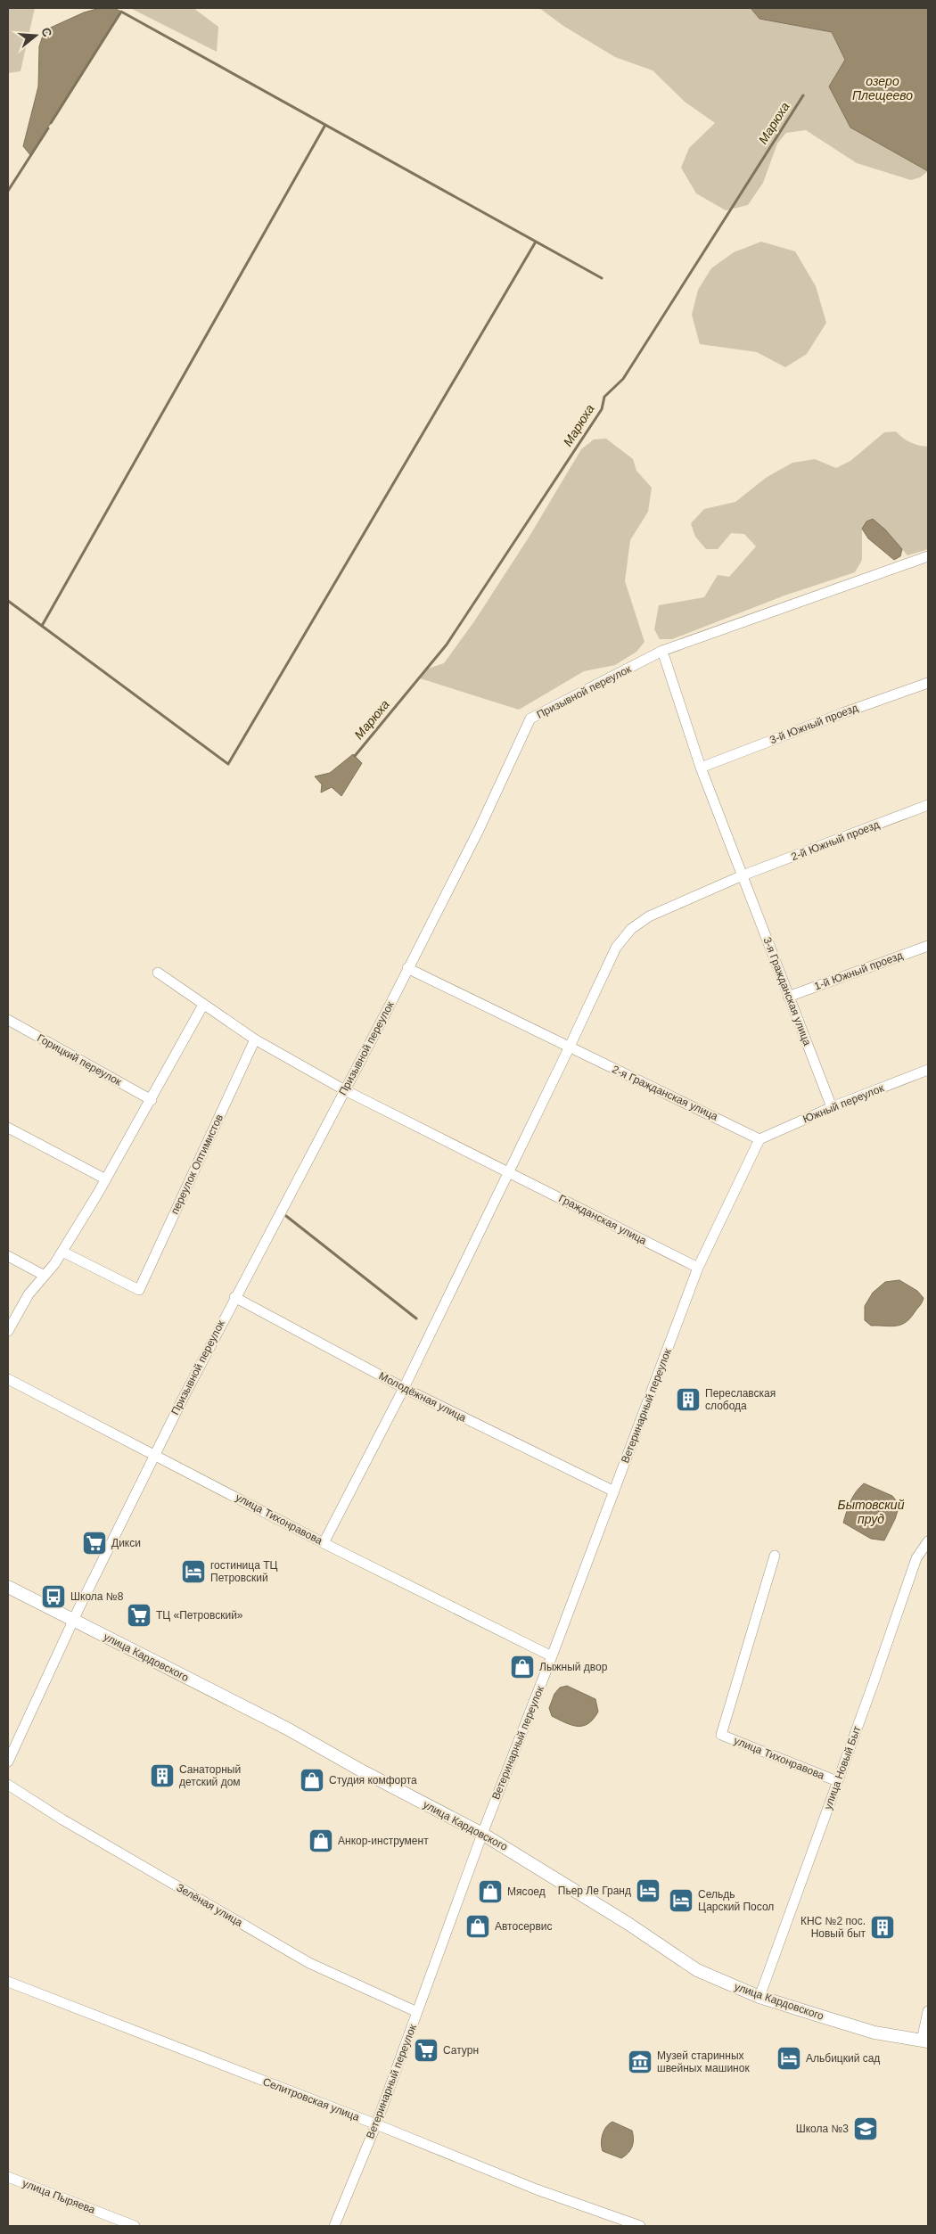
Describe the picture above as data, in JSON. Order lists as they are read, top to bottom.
{
  "streets": {
    "main road": ["улица Кардовского"],
    "street": [
      "Призывной переулок",
      "3-й Южный проезд",
      "2-й Южный проезд",
      "1-й Южный проезд",
      "3-я Гражданская улица",
      "Горицкий переулок",
      "2-я Гражданская улица",
      "Южный переулок",
      "переулок Оптимистов",
      "Гражданская улица",
      "Молодёжная улица",
      "Ветеринарный переулок",
      "улица Тихонравова",
      "улица Новый Быт",
      "Зелёная улица",
      "Селитровская улица",
      "улица Пыряева"
    ]
  },
  "crossings": [
    ["Призывной переулок", "3-я Гражданская улица"],
    ["Призывной переулок", "2-я Гражданская улица"],
    ["Призывной переулок", "Гражданская улица"],
    ["Призывной переулок", "Молодёжная улица"],
    ["Призывной переулок", "улица Тихонравова"],
    ["Призывной переулок", "улица Кардовского"],
    ["3-й Южный проезд", "3-я Гражданская улица"],
    ["2-й Южный проезд", "3-я Гражданская улица"],
    ["1-й Южный проезд", "3-я Гражданская улица"],
    ["3-я Гражданская улица", "Южный переулок"],
    ["2-я Гражданская улица", "Южный переулок"],
    ["2-я Гражданская улица", "Ветеринарный переулок"],
    ["Южный переулок", "Ветеринарный переулок"],
    ["переулок Оптимистов", "Гражданская улица"],
    ["Гражданская улица", "Ветеринарный переулок"],
    ["Молодёжная улица", "Ветеринарный переулок"],
    ["Ветеринарный переулок", "улица Тихонравова"],
    ["Ветеринарный переулок", "улица Кардовского"],
    ["Ветеринарный переулок", "Зелёная улица"],
    ["Ветеринарный переулок", "Селитровская улица"],
    ["улица Тихонравова", "улица Новый Быт"],
    ["улица Кардовского", "улица Новый Быт"]
  ],
  "water": ["озеро Плещеево", "Марюха", "Бытовский пруд"],
  "places": {
    "building": ["Переславская слобода", "Санаторный детский дом", "КНС №2 пос. Новый быт"],
    "supermarket": ["Дикси", "ТЦ «Петровский»", "Сатурн"],
    "hotel": [
      "гостиница ТЦ Петровский",
      "Пьер Ле Гранд",
      "Сельдь Царский Посол",
      "Альбицкий сад"
    ],
    "bus stop": ["Школа №8"],
    "shop": [
      "Лыжный двор",
      "Студия комфорта",
      "Анкор-инструмент",
      "Мясоед",
      "Автосервис"
    ],
    "museum": ["Музей старинных швейных машинок"],
    "school or university": ["Школа №3"]
  },
  "north": "right"
}
